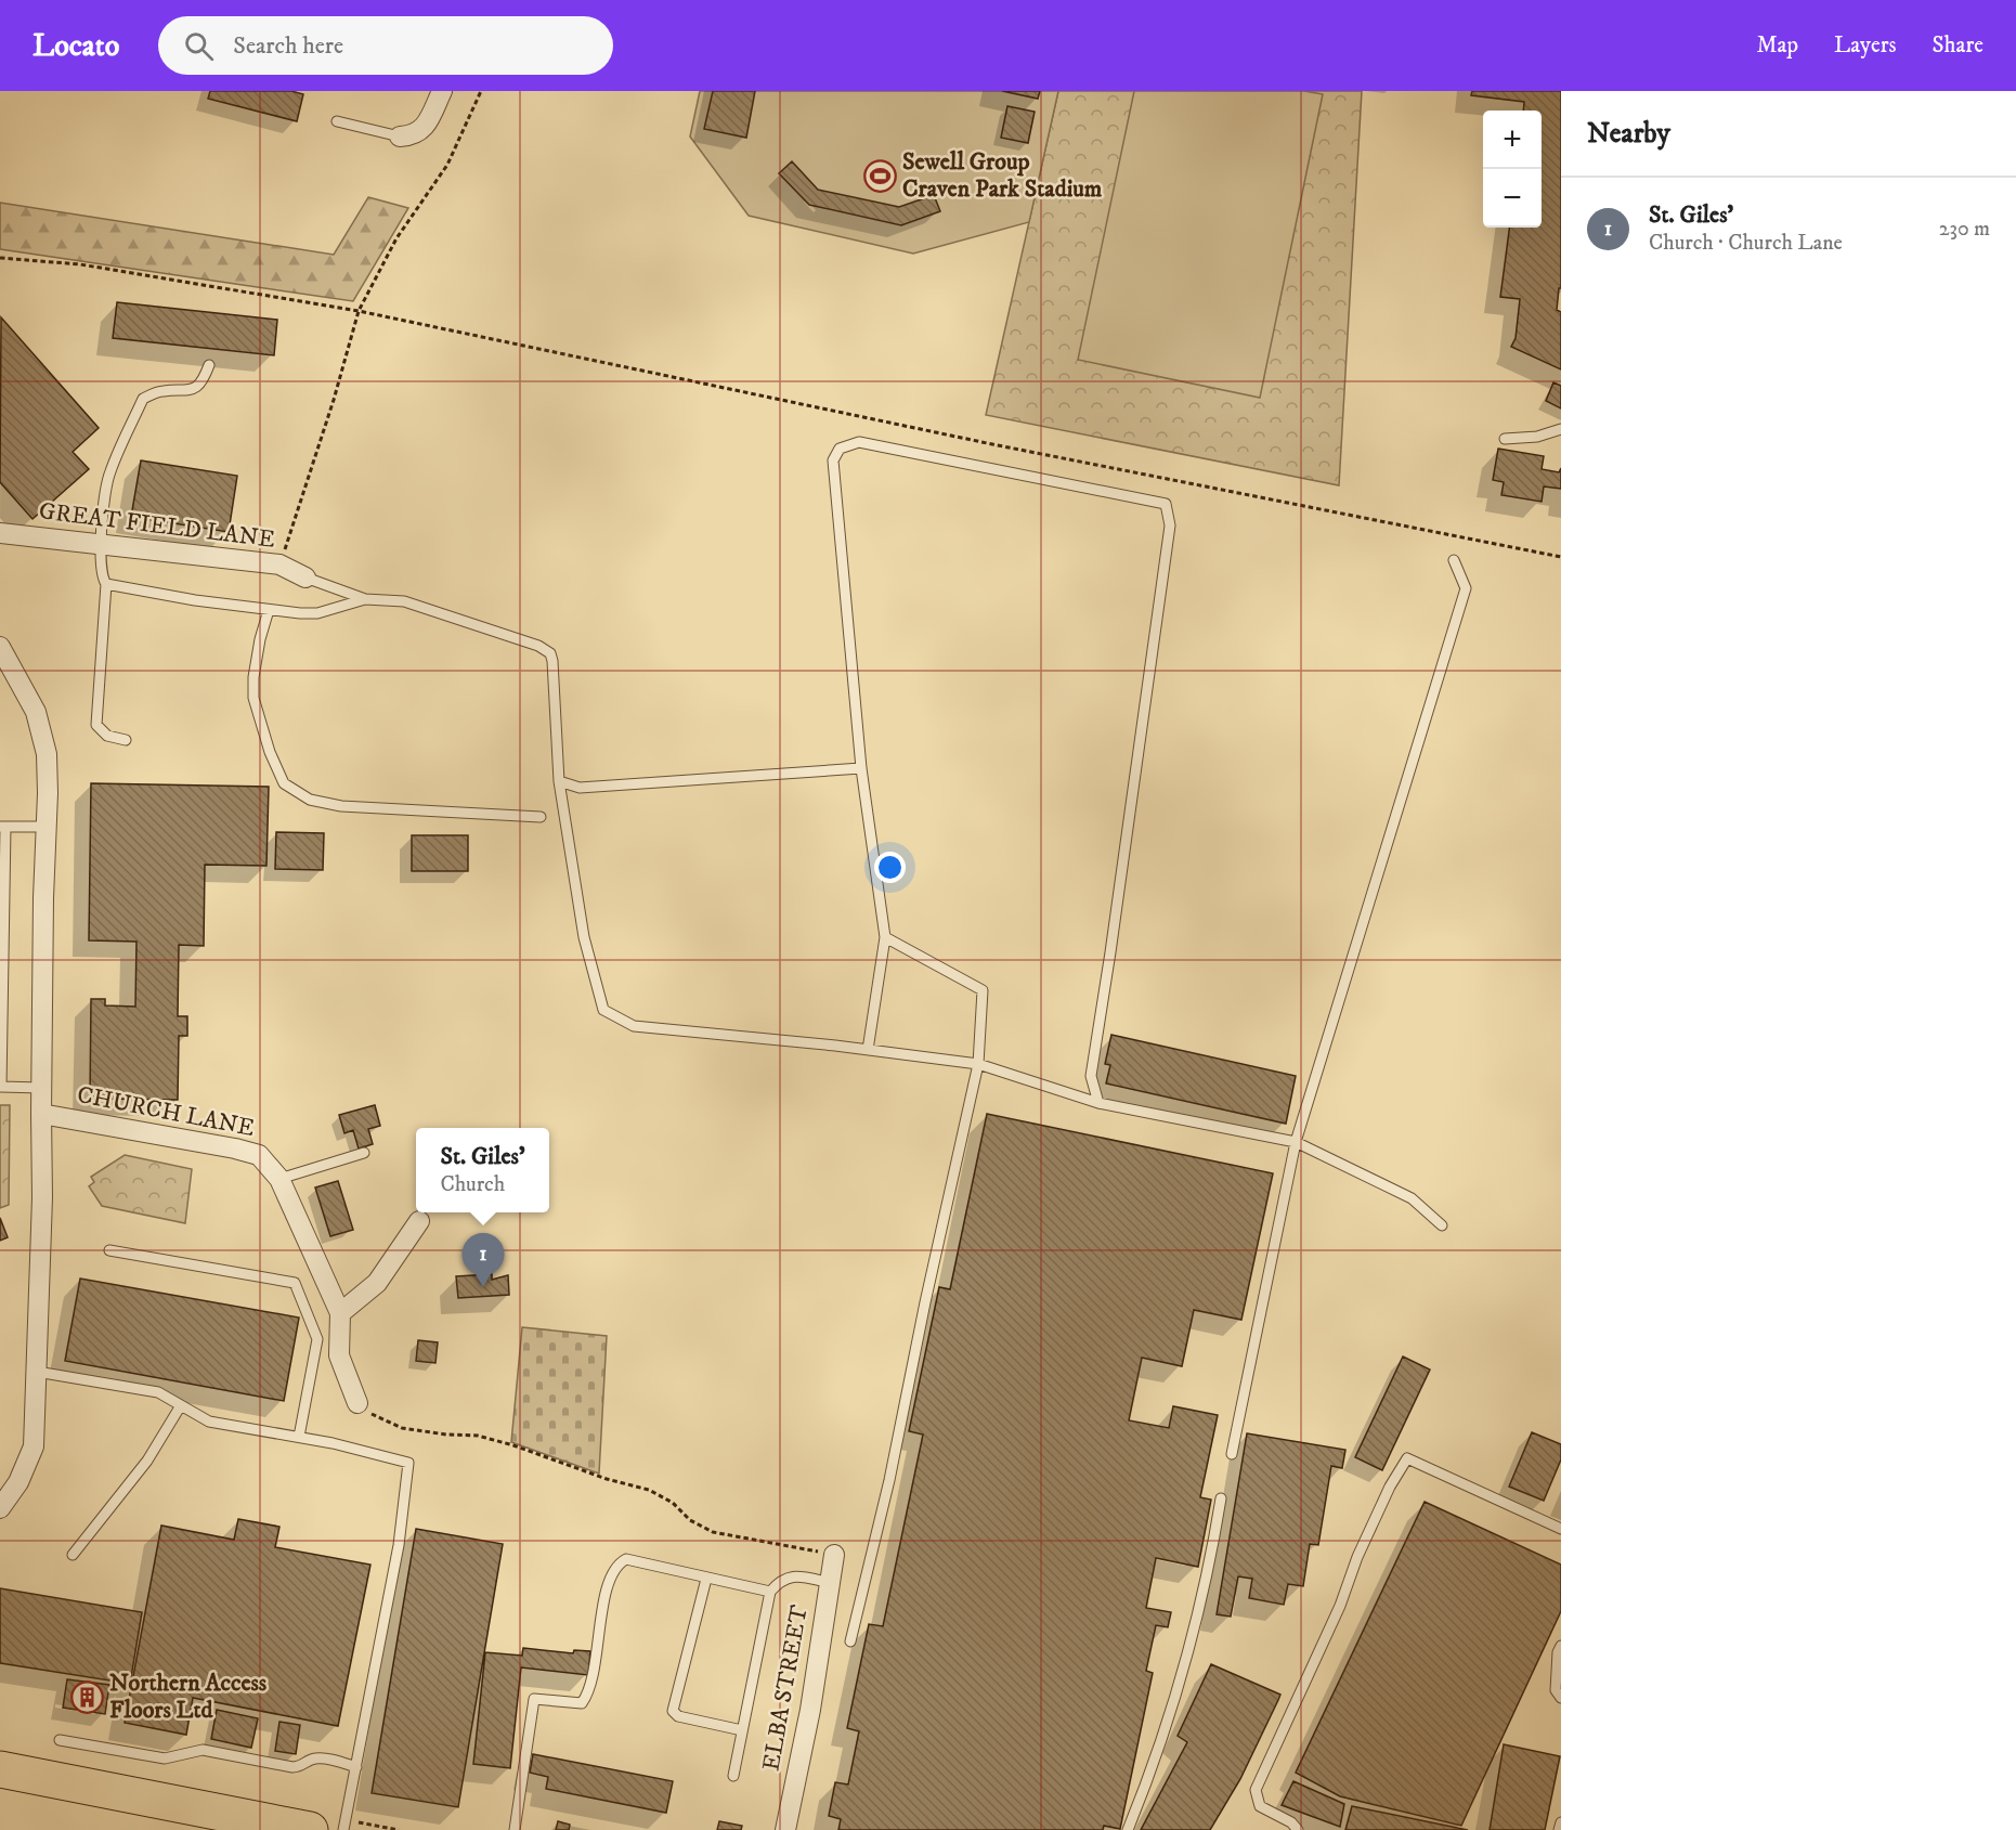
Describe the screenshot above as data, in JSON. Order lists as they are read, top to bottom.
{
  "streets": {
    "street": ["GREAT FIELD LANE", "CHURCH LANE", "ELBA STREET"]
  },
  "places": {
    "sports": ["Sewell Group Craven Park Stadium"],
    "building": ["Northern Access Floors Ltd"]
  },
  "page": {
    "header": "Locato",
    "search": "Search here",
    "nav": ["Map", "Layers", "Share"],
    "heading": "Nearby",
    "map_buttons": ["+", "−"],
    "list": [
      {
        "mark": "1",
        "name": "St. Giles'",
        "note": "Church · Church Lane",
        "value": "230 m"
      }
    ],
    "popup": ["St. Giles'", "Church"],
    "pins": "1"
  }
}
